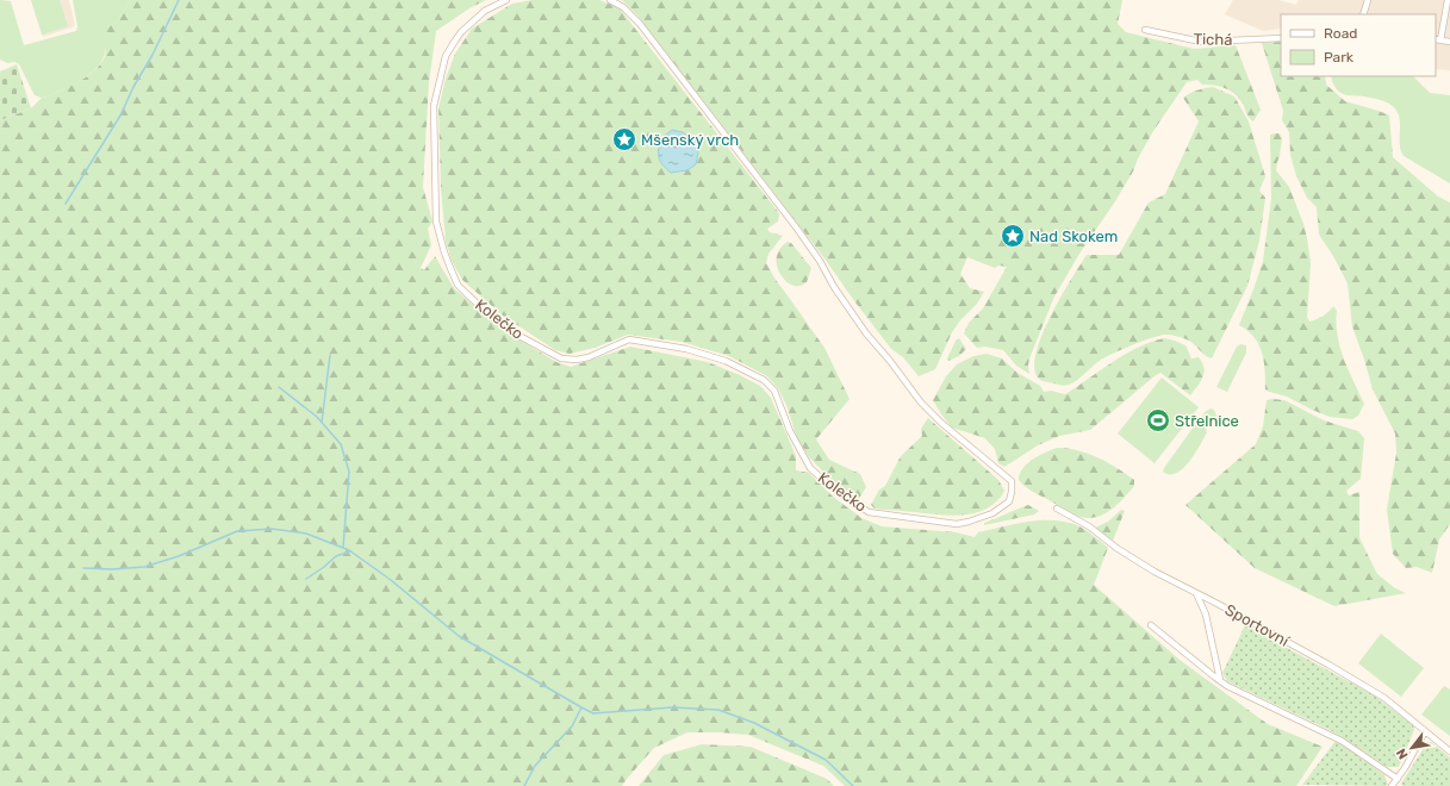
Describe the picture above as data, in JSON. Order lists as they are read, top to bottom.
{
  "streets": {
    "street": ["Tichá", "Kolečko", "Sportovní"]
  },
  "places": {
    "place": ["Mšenský vrch", "Nad Skokem"],
    "sports": ["Střelnice"]
  },
  "legend": ["Road", "Park"],
  "north": "bottom left"
}
